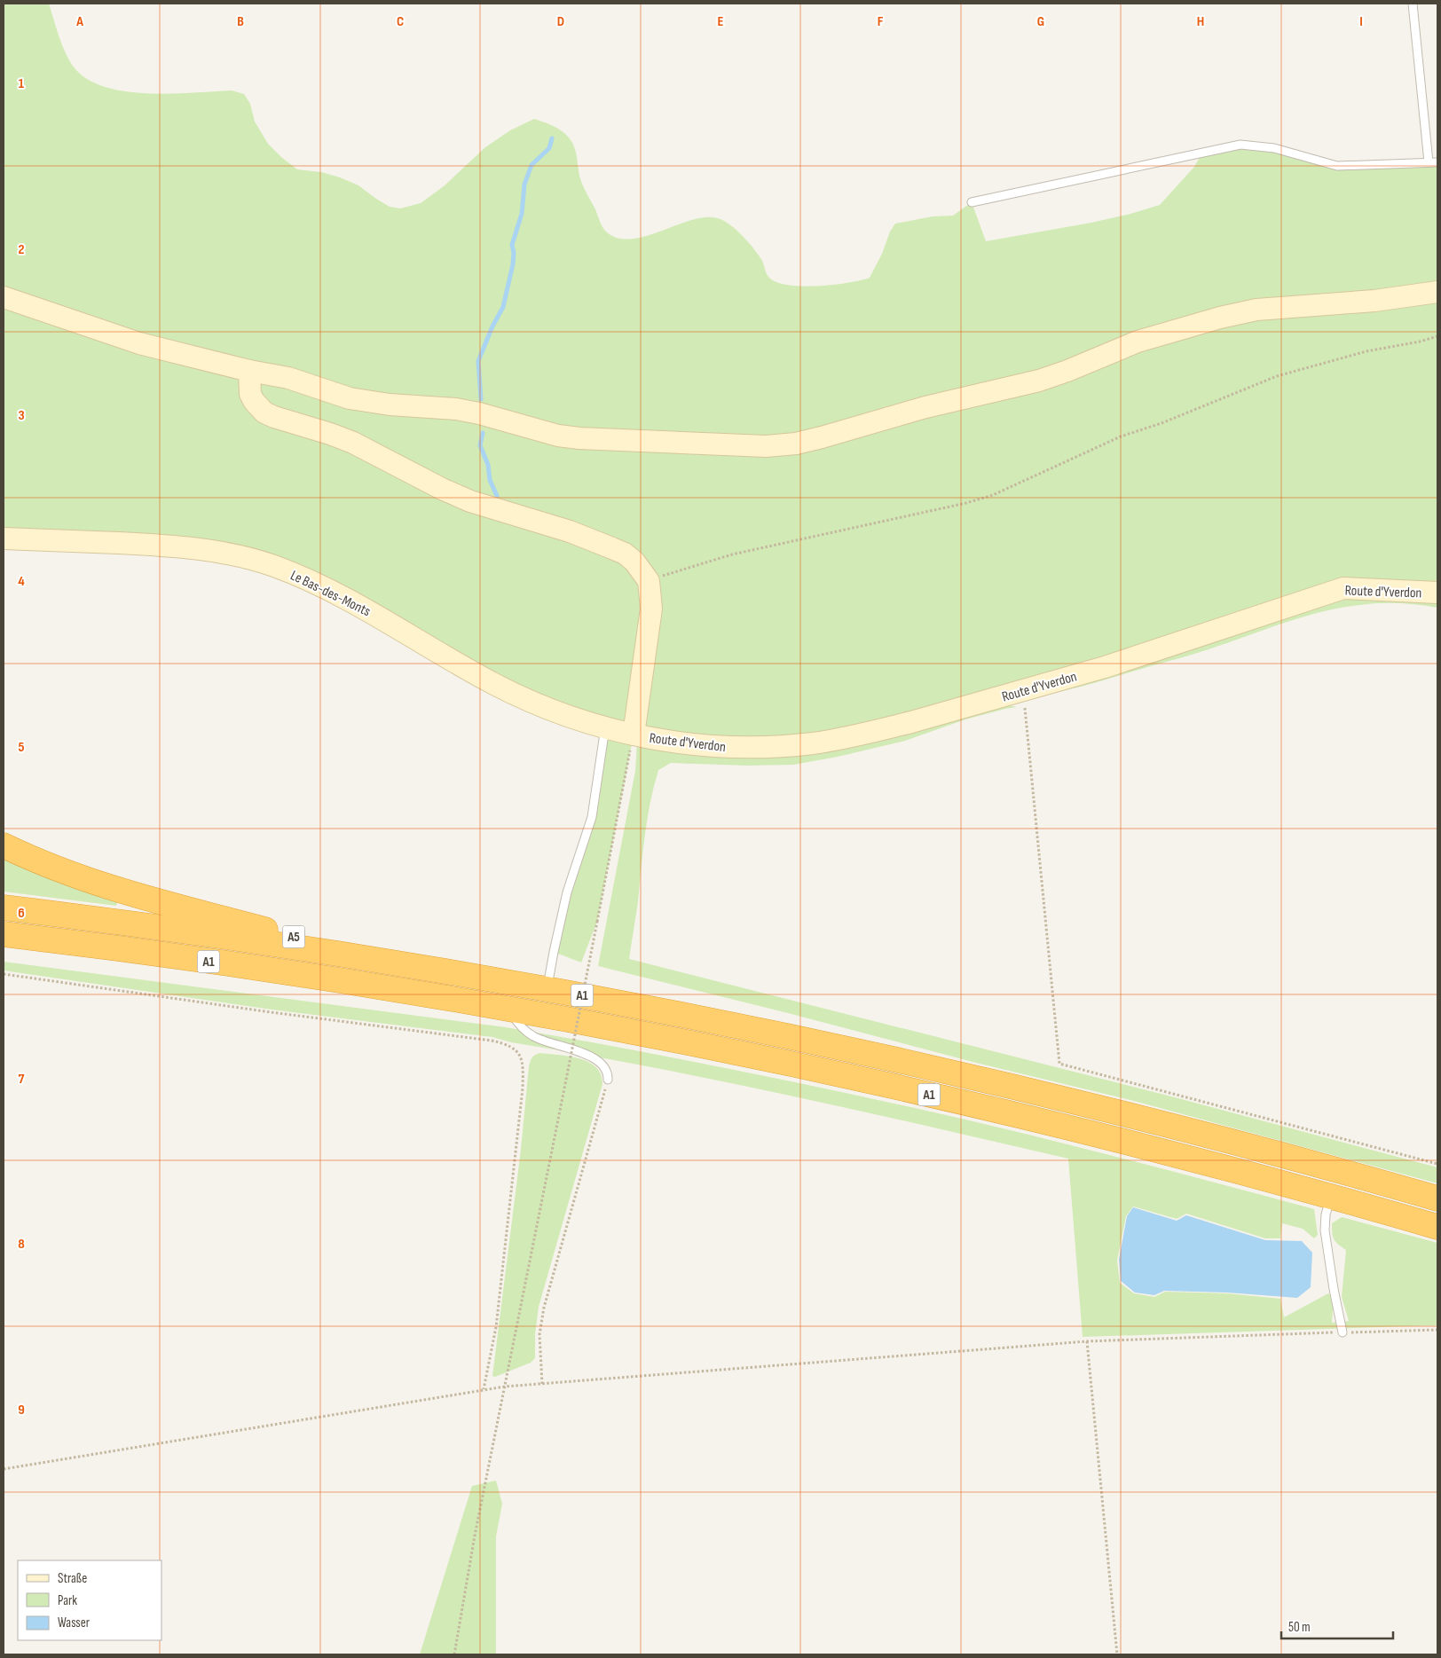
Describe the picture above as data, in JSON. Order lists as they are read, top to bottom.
{
  "streets": {
    "highway": ["A5", "A1"],
    "street": ["Route d'Yverdon", "Le Bas-des-Monts"]
  },
  "crossings": [
    ["Route d'Yverdon", "Le Bas-des-Monts"],
    ["A5", "A1"]
  ],
  "legend": ["Straße", "Park", "Wasser"],
  "scale_bar": "50 m",
  "grid": {
    "columns": [
      "A",
      "B",
      "C",
      "D",
      "E",
      "F",
      "G",
      "H",
      "I"
    ],
    "rows": [
      "1",
      "2",
      "3",
      "4",
      "5",
      "6",
      "7",
      "8",
      "9"
    ]
  }
}
